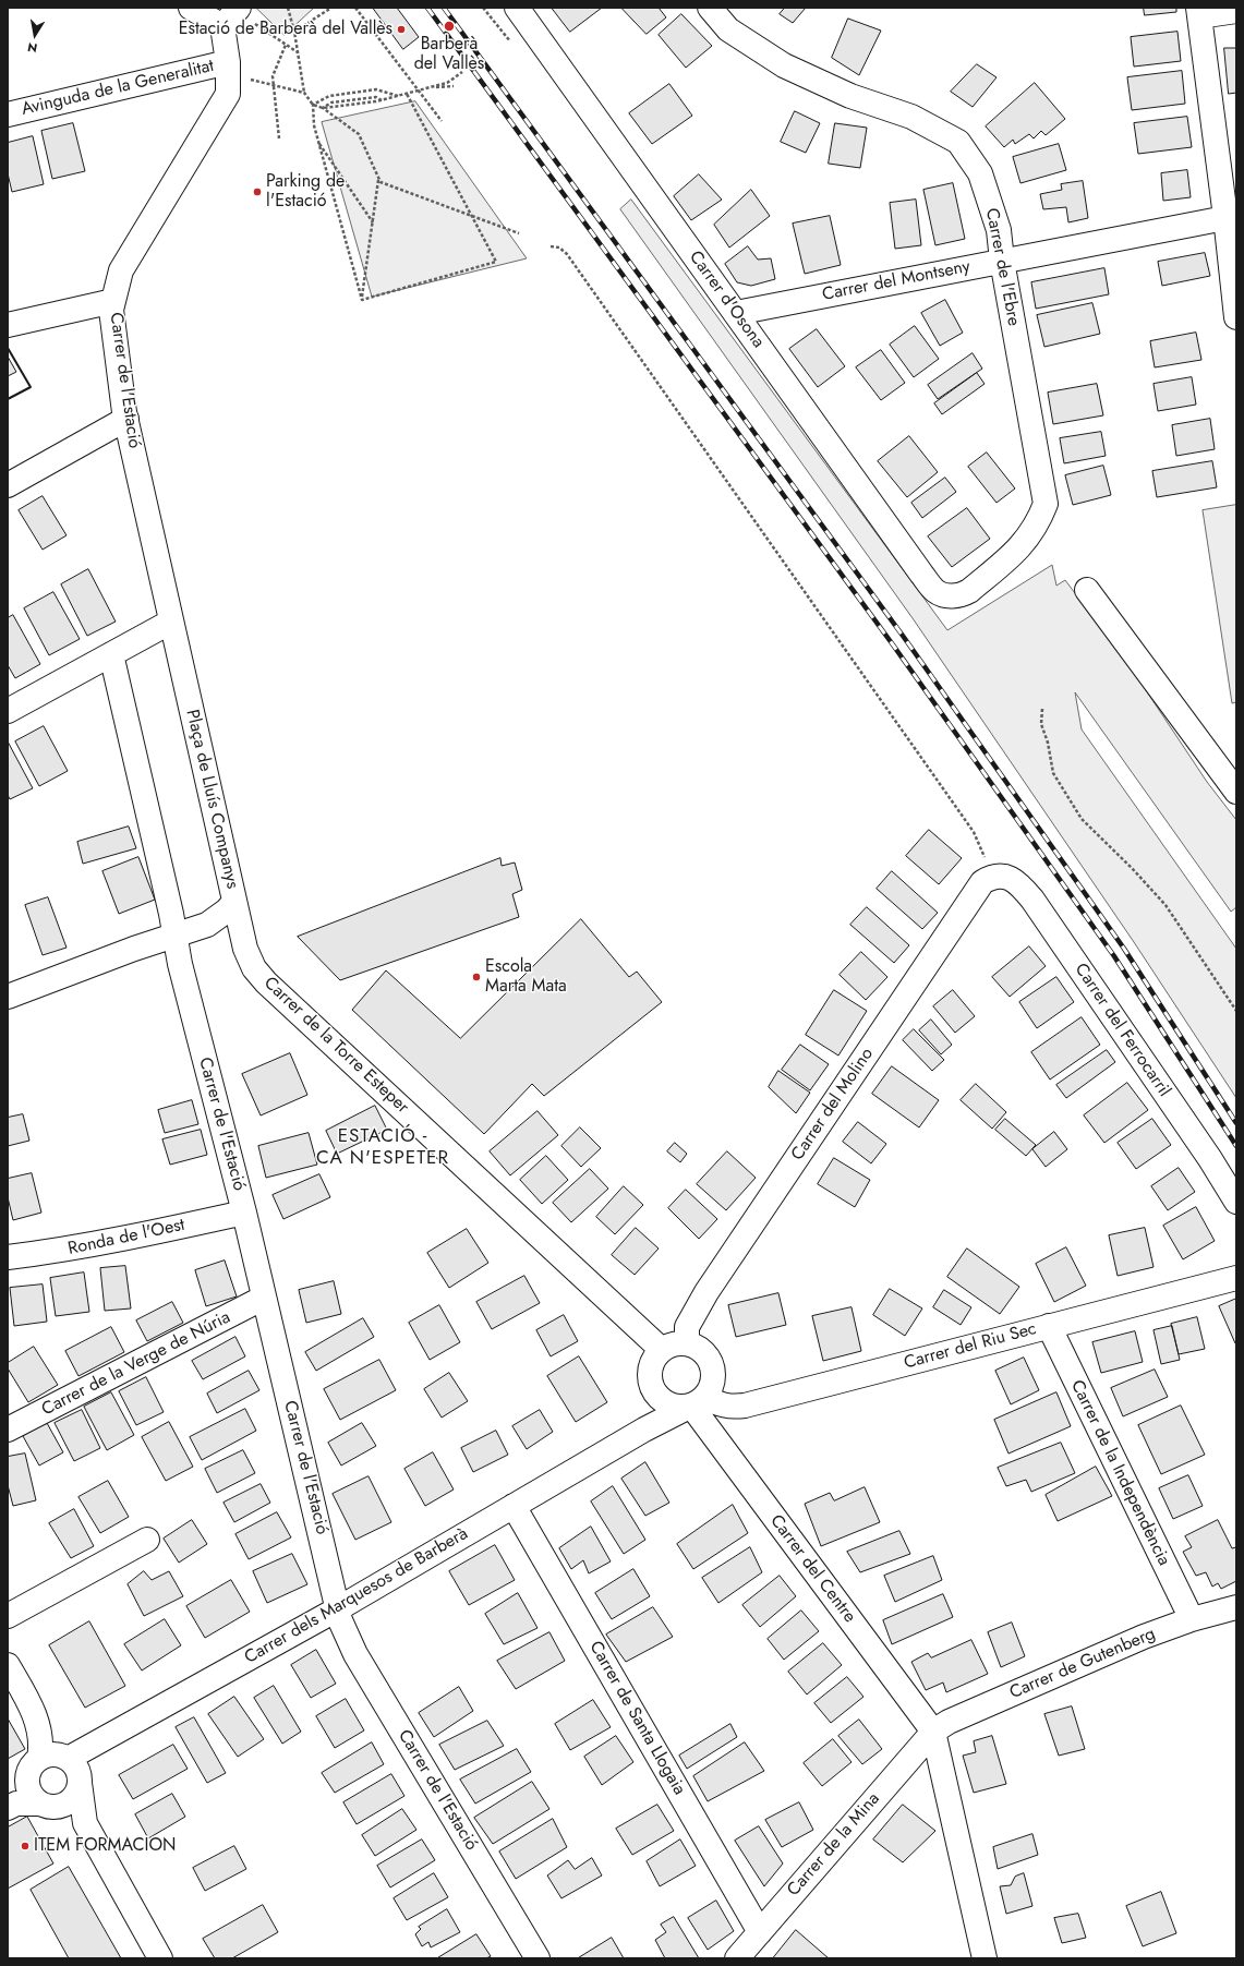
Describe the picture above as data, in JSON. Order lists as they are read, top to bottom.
{
  "streets": {
    "street": [
      "Avinguda de la Generalitat",
      "Carrer de l'Ebre",
      "Carrer del Montseny",
      "Carrer d'Osona",
      "Carrer de l'Estació",
      "Plaça de Lluís Companys",
      "Carrer del Ferrocarril",
      "Carrer de la Torre Esteper",
      "Carrer del Molino",
      "Ronda de l'Oest",
      "Carrer del Riu Sec",
      "Carrer de la Verge de Núria",
      "Carrer de la Independència",
      "Carrer del Centre",
      "Carrer dels Marquesos de Barberà",
      "Carrer de Gutenberg",
      "Carrer de Santa Llogaia",
      "Carrer de la Mina"
    ]
  },
  "crossings": [
    ["Avinguda de la Generalitat", "Carrer de l'Estació"],
    ["Carrer de l'Ebre", "Carrer del Montseny"],
    ["Carrer de l'Ebre", "Carrer d'Osona"],
    ["Carrer del Montseny", "Carrer d'Osona"],
    ["Carrer de l'Estació", "Plaça de Lluís Companys"],
    ["Carrer de l'Estació", "Ronda de l'Oest"],
    ["Carrer de l'Estació", "Carrer de la Verge de Núria"],
    ["Carrer de l'Estació", "Carrer dels Marquesos de Barberà"],
    ["Plaça de Lluís Companys", "Carrer de la Torre Esteper"],
    ["Carrer del Ferrocarril", "Carrer del Molino"],
    ["Carrer de la Torre Esteper", "Carrer del Molino"],
    ["Carrer de la Torre Esteper", "Carrer del Riu Sec"],
    ["Carrer de la Torre Esteper", "Carrer del Centre"],
    ["Carrer de la Torre Esteper", "Carrer dels Marquesos de Barberà"],
    ["Carrer del Molino", "Carrer del Riu Sec"],
    ["Carrer del Molino", "Carrer del Centre"],
    ["Carrer del Molino", "Carrer dels Marquesos de Barberà"],
    ["Carrer del Riu Sec", "Carrer de la Independència"],
    ["Carrer del Riu Sec", "Carrer del Centre"],
    ["Carrer del Riu Sec", "Carrer dels Marquesos de Barberà"],
    ["Carrer de la Independència", "Carrer de Gutenberg"],
    ["Carrer del Centre", "Carrer dels Marquesos de Barberà"],
    ["Carrer del Centre", "Carrer de Gutenberg"],
    ["Carrer del Centre", "Carrer de la Mina"],
    ["Carrer dels Marquesos de Barberà", "Carrer de Santa Llogaia"],
    ["Carrer de Gutenberg", "Carrer de la Mina"],
    ["Carrer de Santa Llogaia", "Carrer de la Mina"]
  ],
  "districts": ["ESTACIÓ - CA N'ESPETER"],
  "places": [
    "Barberà del Vallès",
    "Estació de Barberà del Vallès",
    "Parking de l'Estació",
    "Escola Marta Mata",
    "ITEM FORMACION"
  ],
  "north": "bottom"
}
